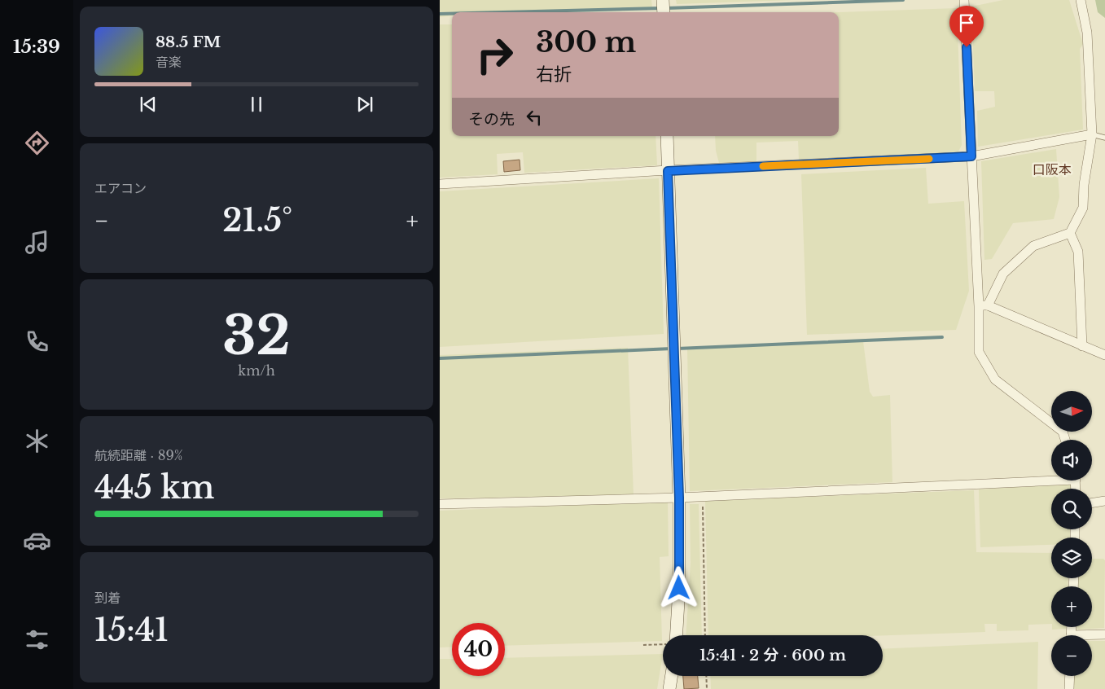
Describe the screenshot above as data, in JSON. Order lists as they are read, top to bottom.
{
  "districts": ["口阪本"],
  "north": "right",
  "page": {
    "tabs": "15:39",
    "turn": ["300 m", "右折"],
    "song": ["88.5 FM", "音楽"],
    "then": "その先",
    "tile": [
      "エアコン",
      ["32", "km/h"],
      ["航続距離 · 89%", "445 km"],
      ["到着", "15:41"]
    ],
    "heat": ["−", "21.5°", "+"],
    "map_buttons": ["+", "−"],
    "limit": "40",
    "trip": "15:41 · 2 分 · 600 m"
  }
}
